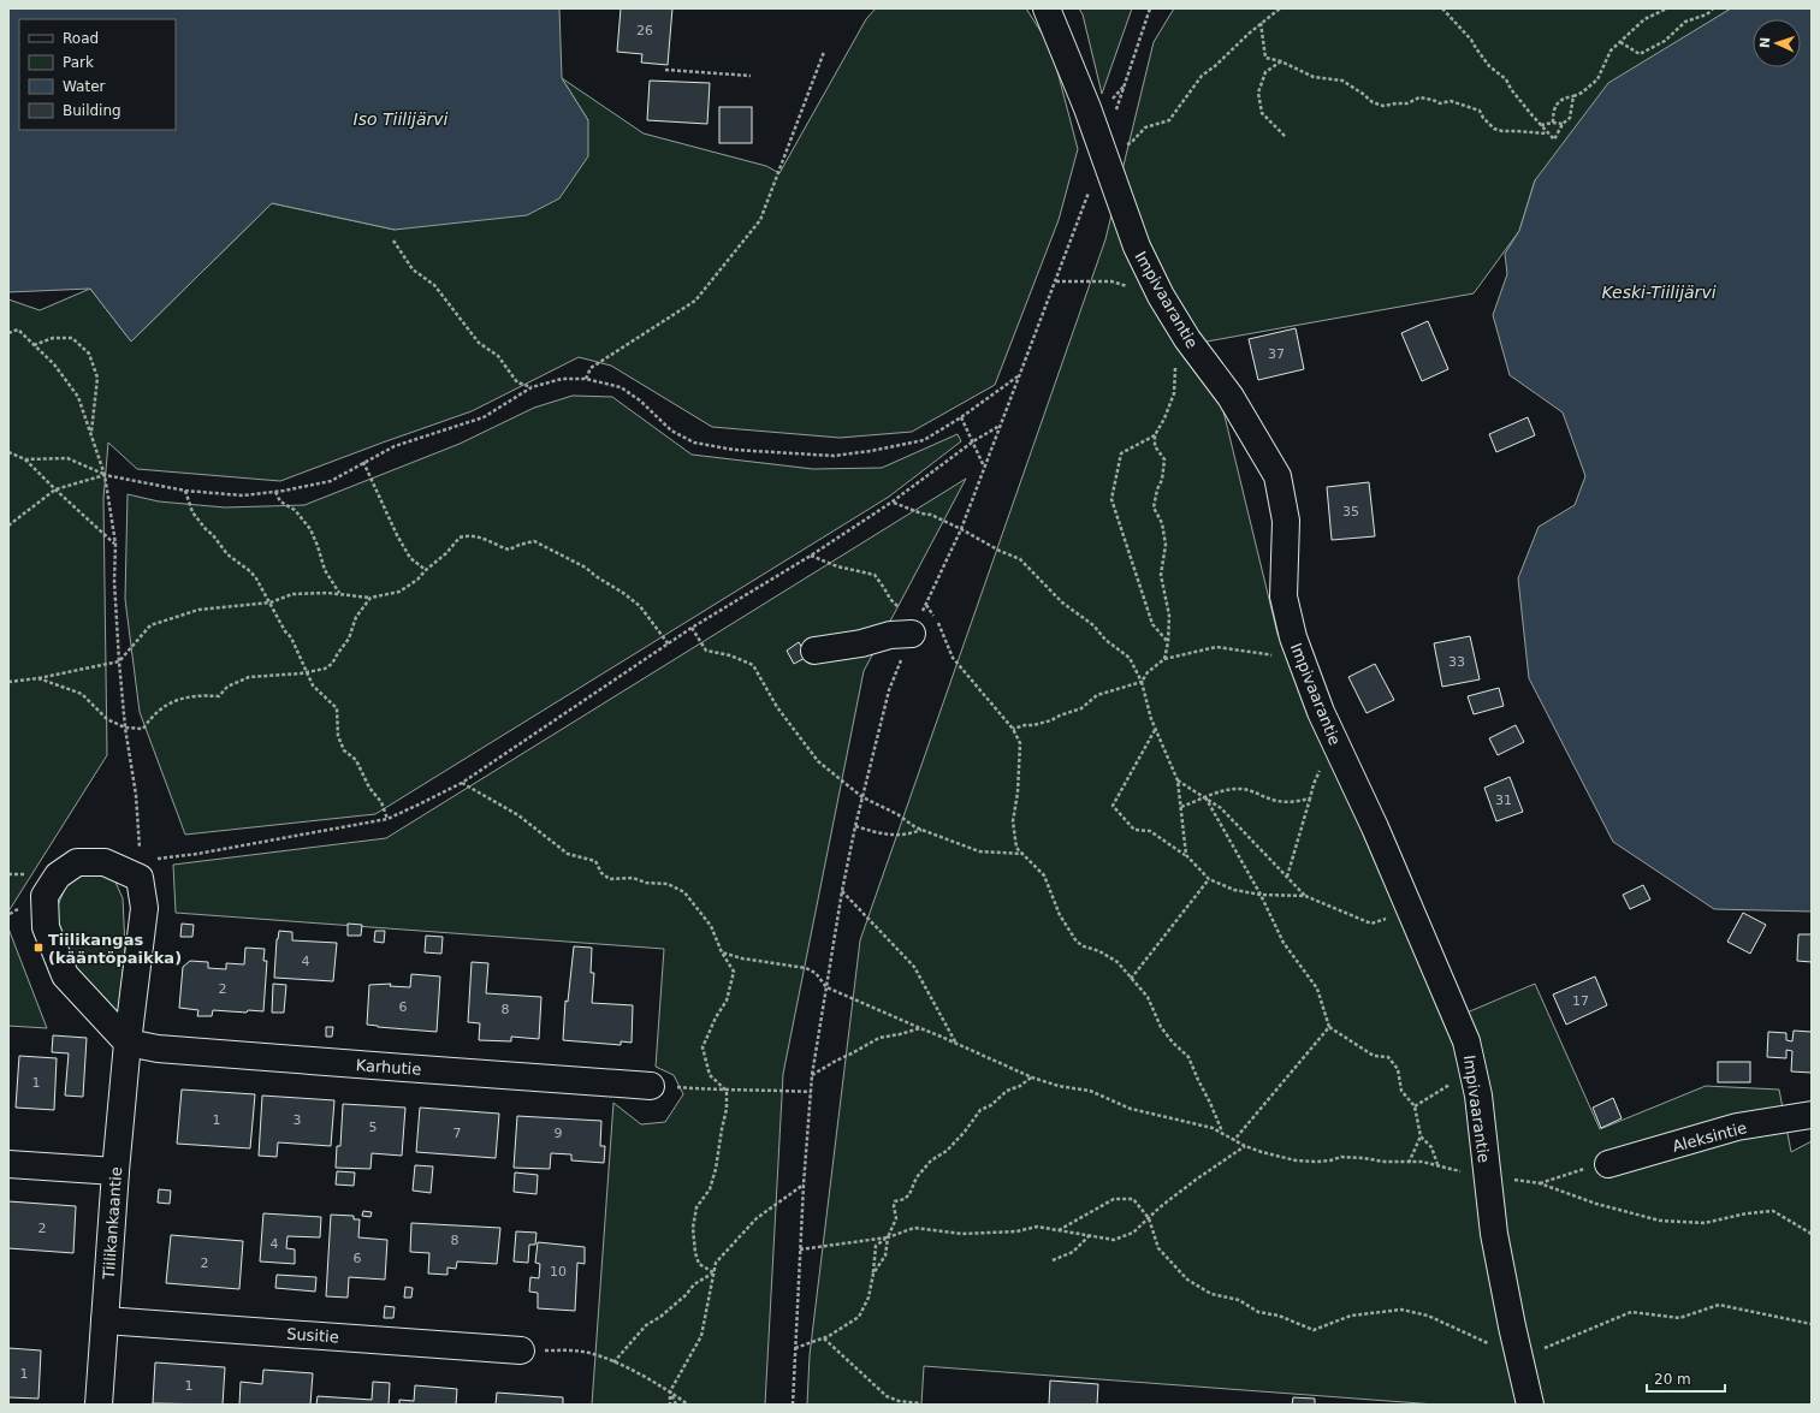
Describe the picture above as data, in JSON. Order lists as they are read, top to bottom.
{
  "streets": {
    "street": [
      "Impivaarantie",
      "Karhutie",
      "Aleksintie",
      "Tiilikankaantie",
      "Susitie"
    ]
  },
  "crossings": [
    ["Karhutie", "Tiilikankaantie"],
    ["Tiilikankaantie", "Susitie"]
  ],
  "water": ["Iso Tiilijärvi", "Keski-Tiilijärvi"],
  "places": {
    "transit": ["Tiilikangas (kääntöpaikka)"]
  },
  "house_numbers": [
    "26",
    "37",
    "35",
    "33",
    "31",
    "4",
    "2",
    "17",
    "6",
    "8",
    "1",
    "1",
    "3",
    "5",
    "7",
    "9",
    "2",
    "8",
    "4",
    "6",
    "2",
    "10",
    "1",
    "1"
  ],
  "legend": [
    "Road",
    "Park",
    "Water",
    "Building"
  ],
  "scale_bar": "20 m",
  "north": "left"
}
